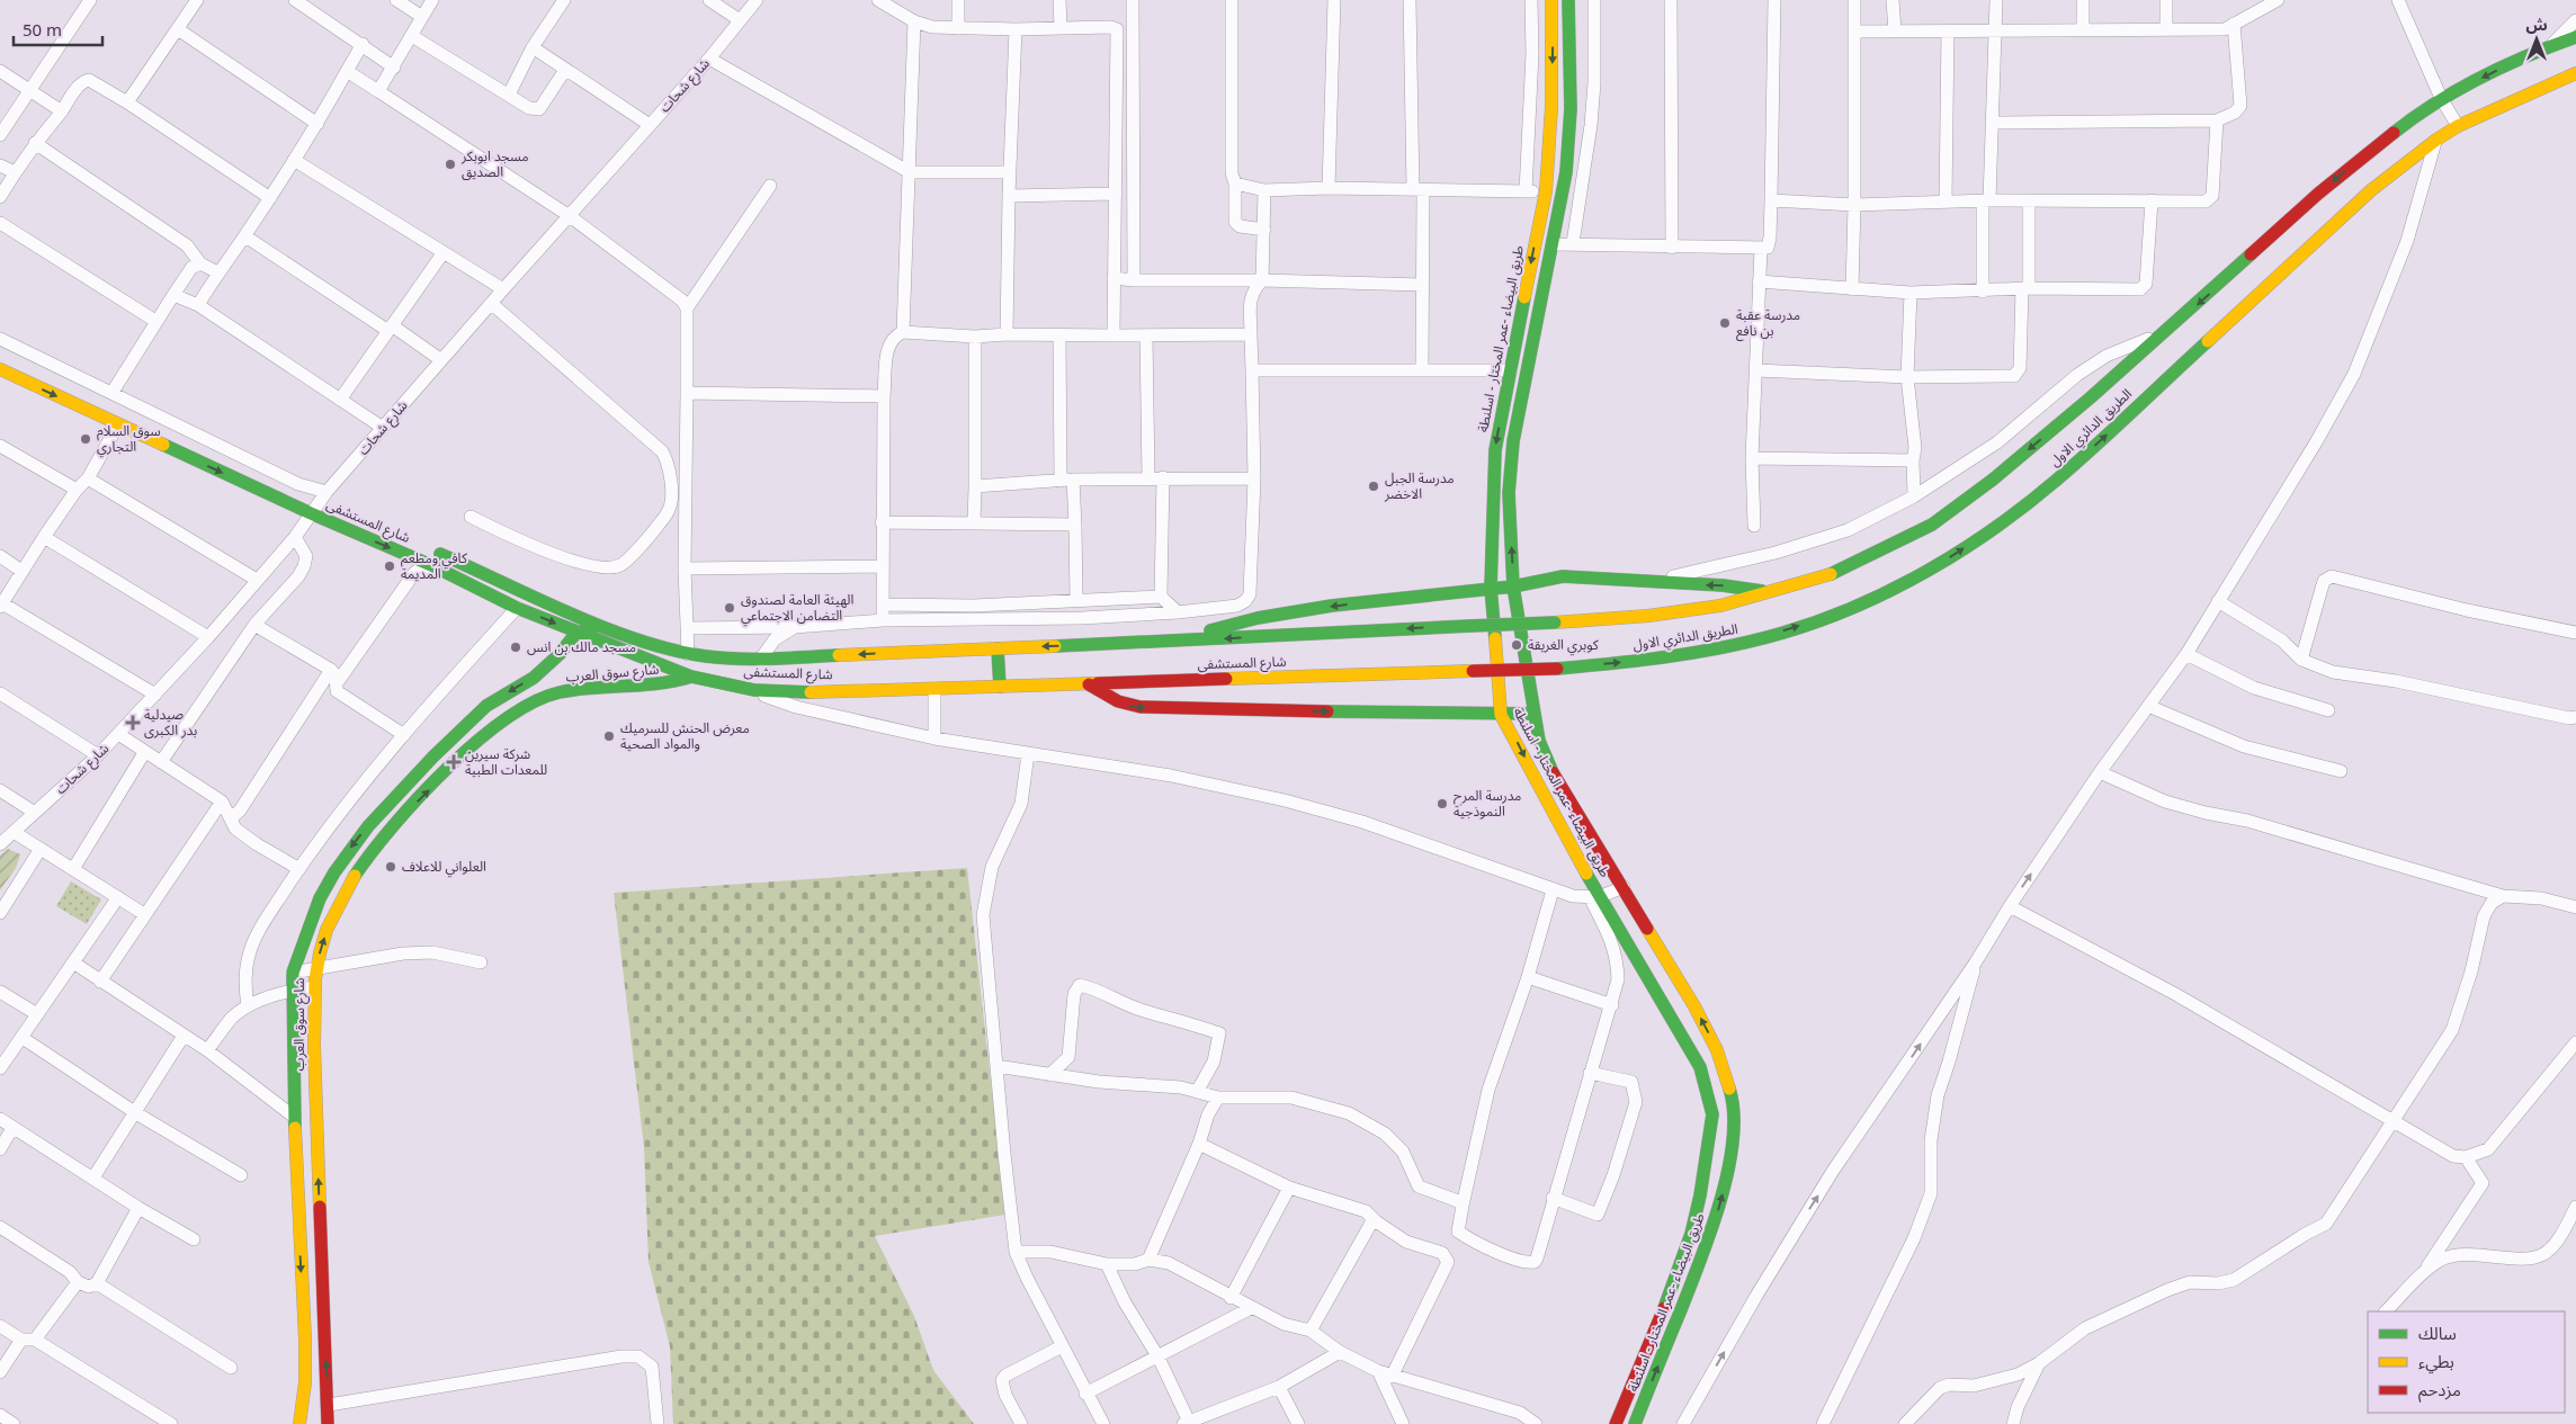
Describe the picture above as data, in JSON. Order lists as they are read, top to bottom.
{
  "streets": {
    "main road": [
      "طريق البيضاء -عمر المختار - اسلنطة",
      "الطريق الدائري الاول",
      "شارع المستشفى",
      "شارع سوق العرب"
    ],
    "street": ["شارع شحات"]
  },
  "crossings": [
    ["شارع شحات", "شارع المستشفى"],
    ["الطريق الدائري الاول", "شارع المستشفى"],
    ["شارع المستشفى", "شارع سوق العرب"]
  ],
  "places": {
    "other": [
      "مسجد ابوبكر الصديق",
      "مدرسة عقبة بن نافع",
      "سوق السلام التجاري",
      "مدرسة الجبل الاخضر",
      "كافي ومطعم المديمة",
      "الهيئة العامة لصندوق التضامن الاجتماعي",
      "كوبري الغريقة",
      "مسجد مالك بن انس",
      "معرض الحنش للسرميك والمواد الصحية",
      "مدرسة المرح النموذجية",
      "العلواني للاعلاف"
    ],
    "health": ["صيدلية بدر الكبرى", "شركة سيرين للمعدات الطبية"]
  },
  "legend": ["سالك", "بطيء", "مزدحم"],
  "scale_bar": "50 m",
  "north": "top"
}
